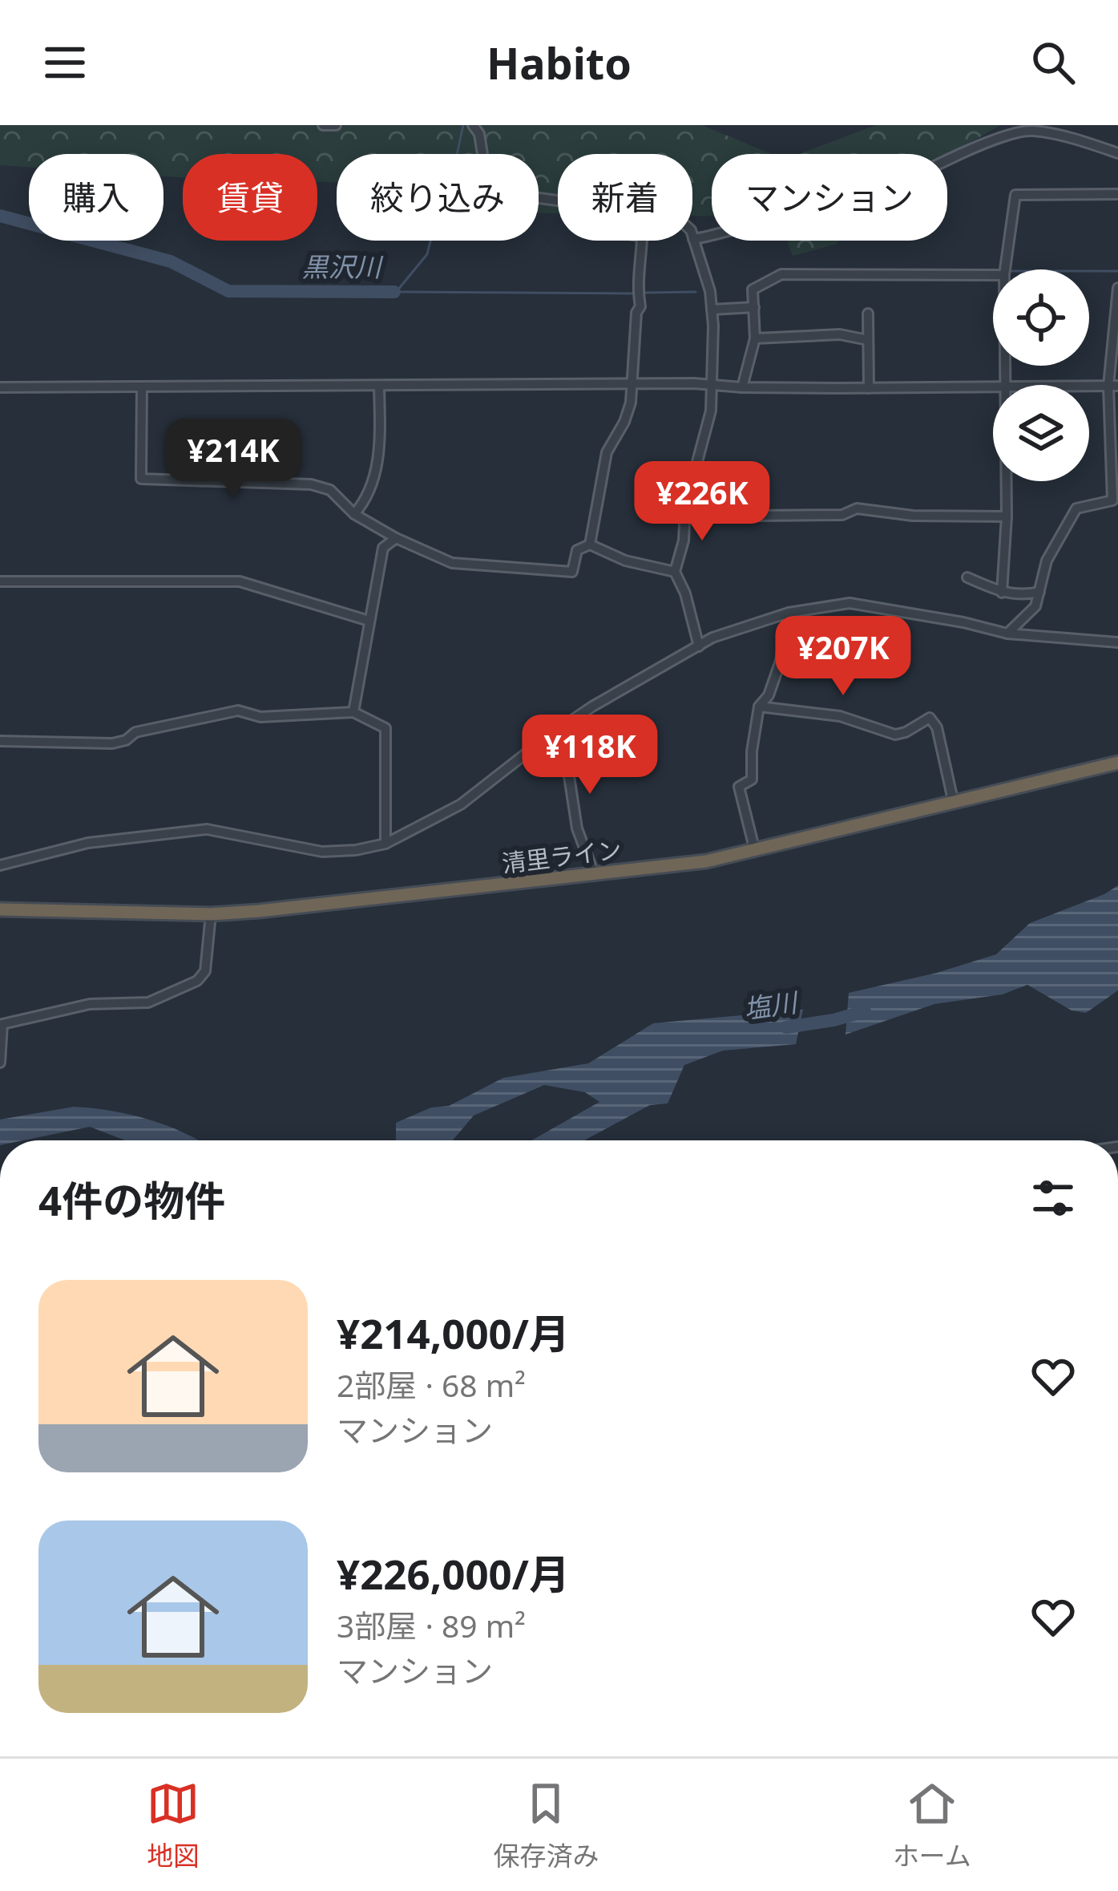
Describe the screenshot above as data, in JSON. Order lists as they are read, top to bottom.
{
  "streets": {
    "highway": ["清里ライン"]
  },
  "water": ["黒沢川", "塩川"],
  "page": {
    "header": "Habito",
    "chip": [
      "購入",
      "賃貸",
      "絞り込み",
      "新着",
      "マンション"
    ],
    "price": [
      "¥214K",
      "¥226K",
      "¥207K",
      "¥118K"
    ],
    "heading": "4件の物件",
    "list": [
      {
        "name": "¥214,000/月",
        "note": "2部屋 · 68 m² · マンション"
      },
      {
        "name": "¥226,000/月",
        "note": "3部屋 · 89 m² · マンション"
      }
    ],
    "tabs": ["地図", "保存済み", "ホーム"]
  }
}
